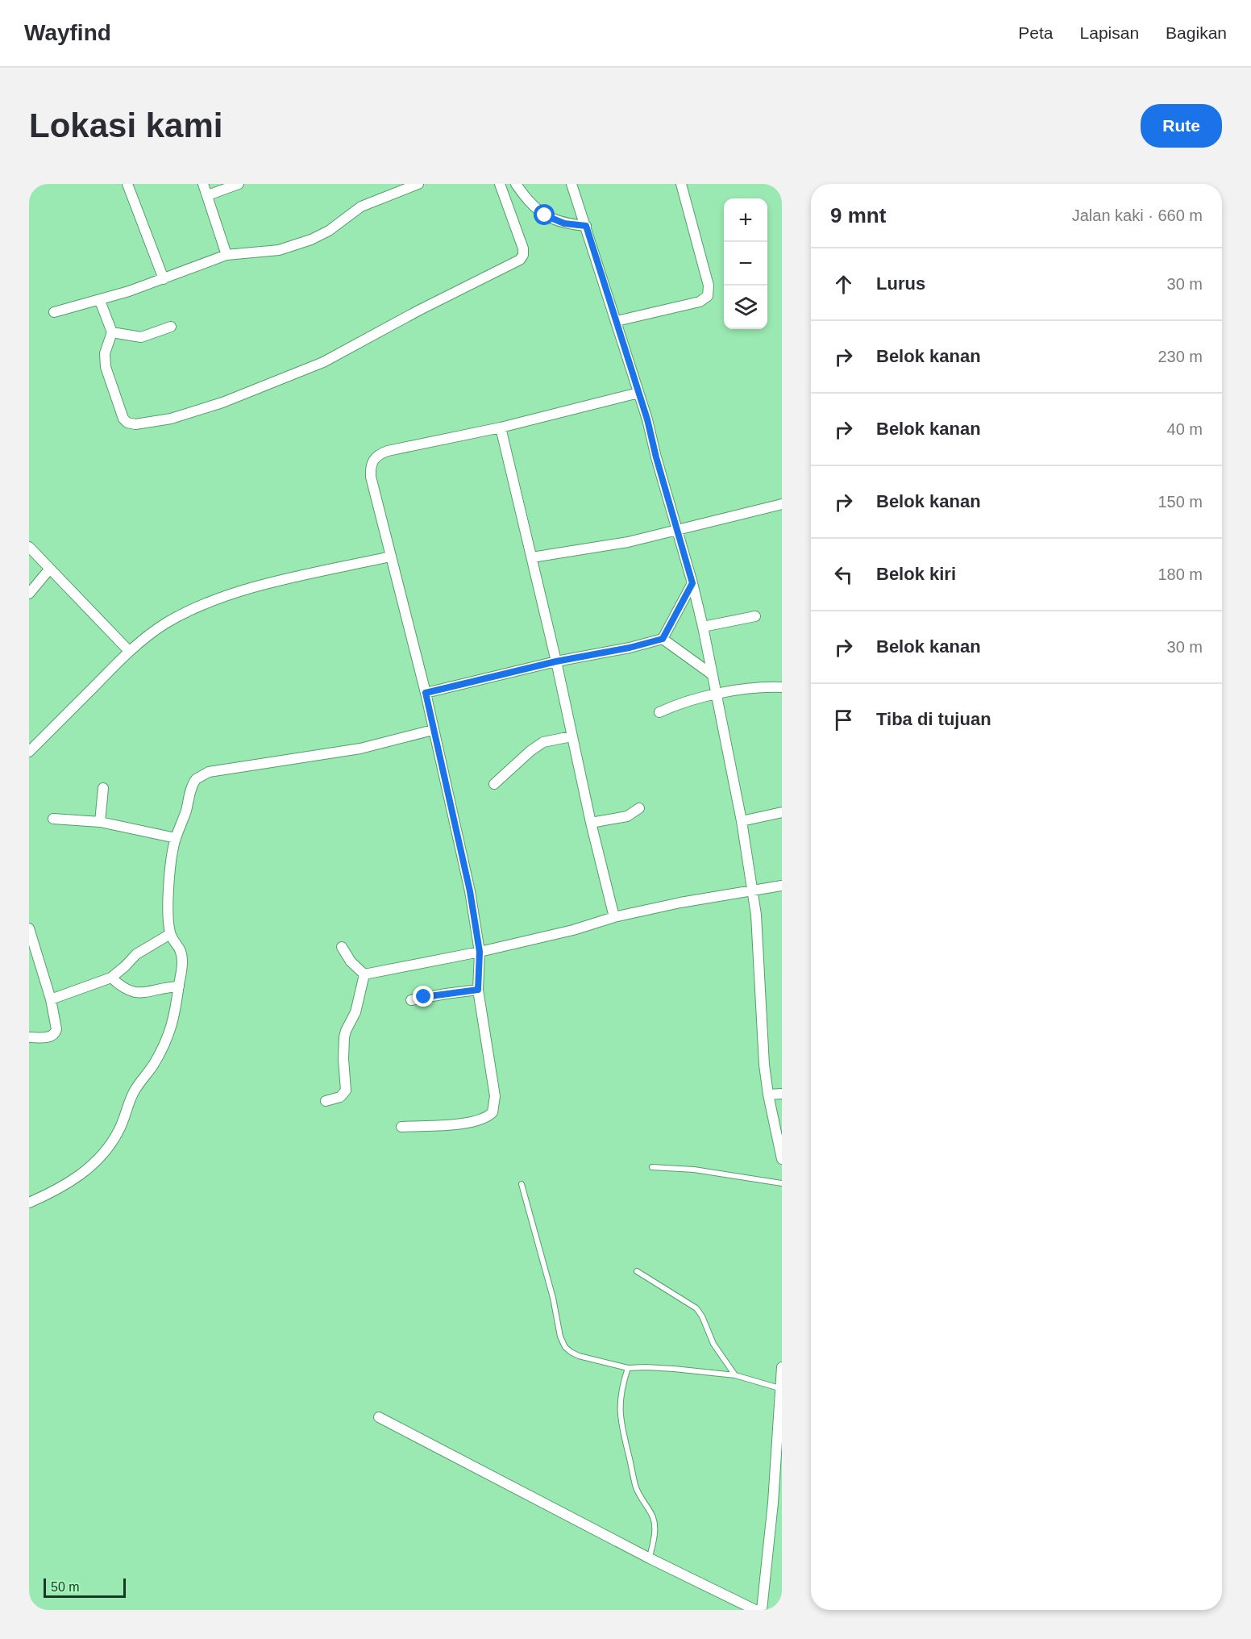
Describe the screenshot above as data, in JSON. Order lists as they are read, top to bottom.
{
  "scale_bar": "50 m",
  "page": {
    "header": "Wayfind",
    "nav": ["Peta", "Lapisan", "Bagikan"],
    "buttons": "Rute",
    "title": "Lokasi kami",
    "heading": ["9 mnt", "Jalan kaki · 660 m"],
    "map_buttons": ["+", "−"],
    "list": [
      ["Lurus", "30 m"],
      ["Belok kanan", "230 m"],
      ["Belok kanan", "40 m"],
      ["Belok kanan", "150 m"],
      ["Belok kiri", "180 m"],
      ["Belok kanan", "30 m"],
      "Tiba di tujuan"
    ],
    "scale": "50 m"
  }
}
